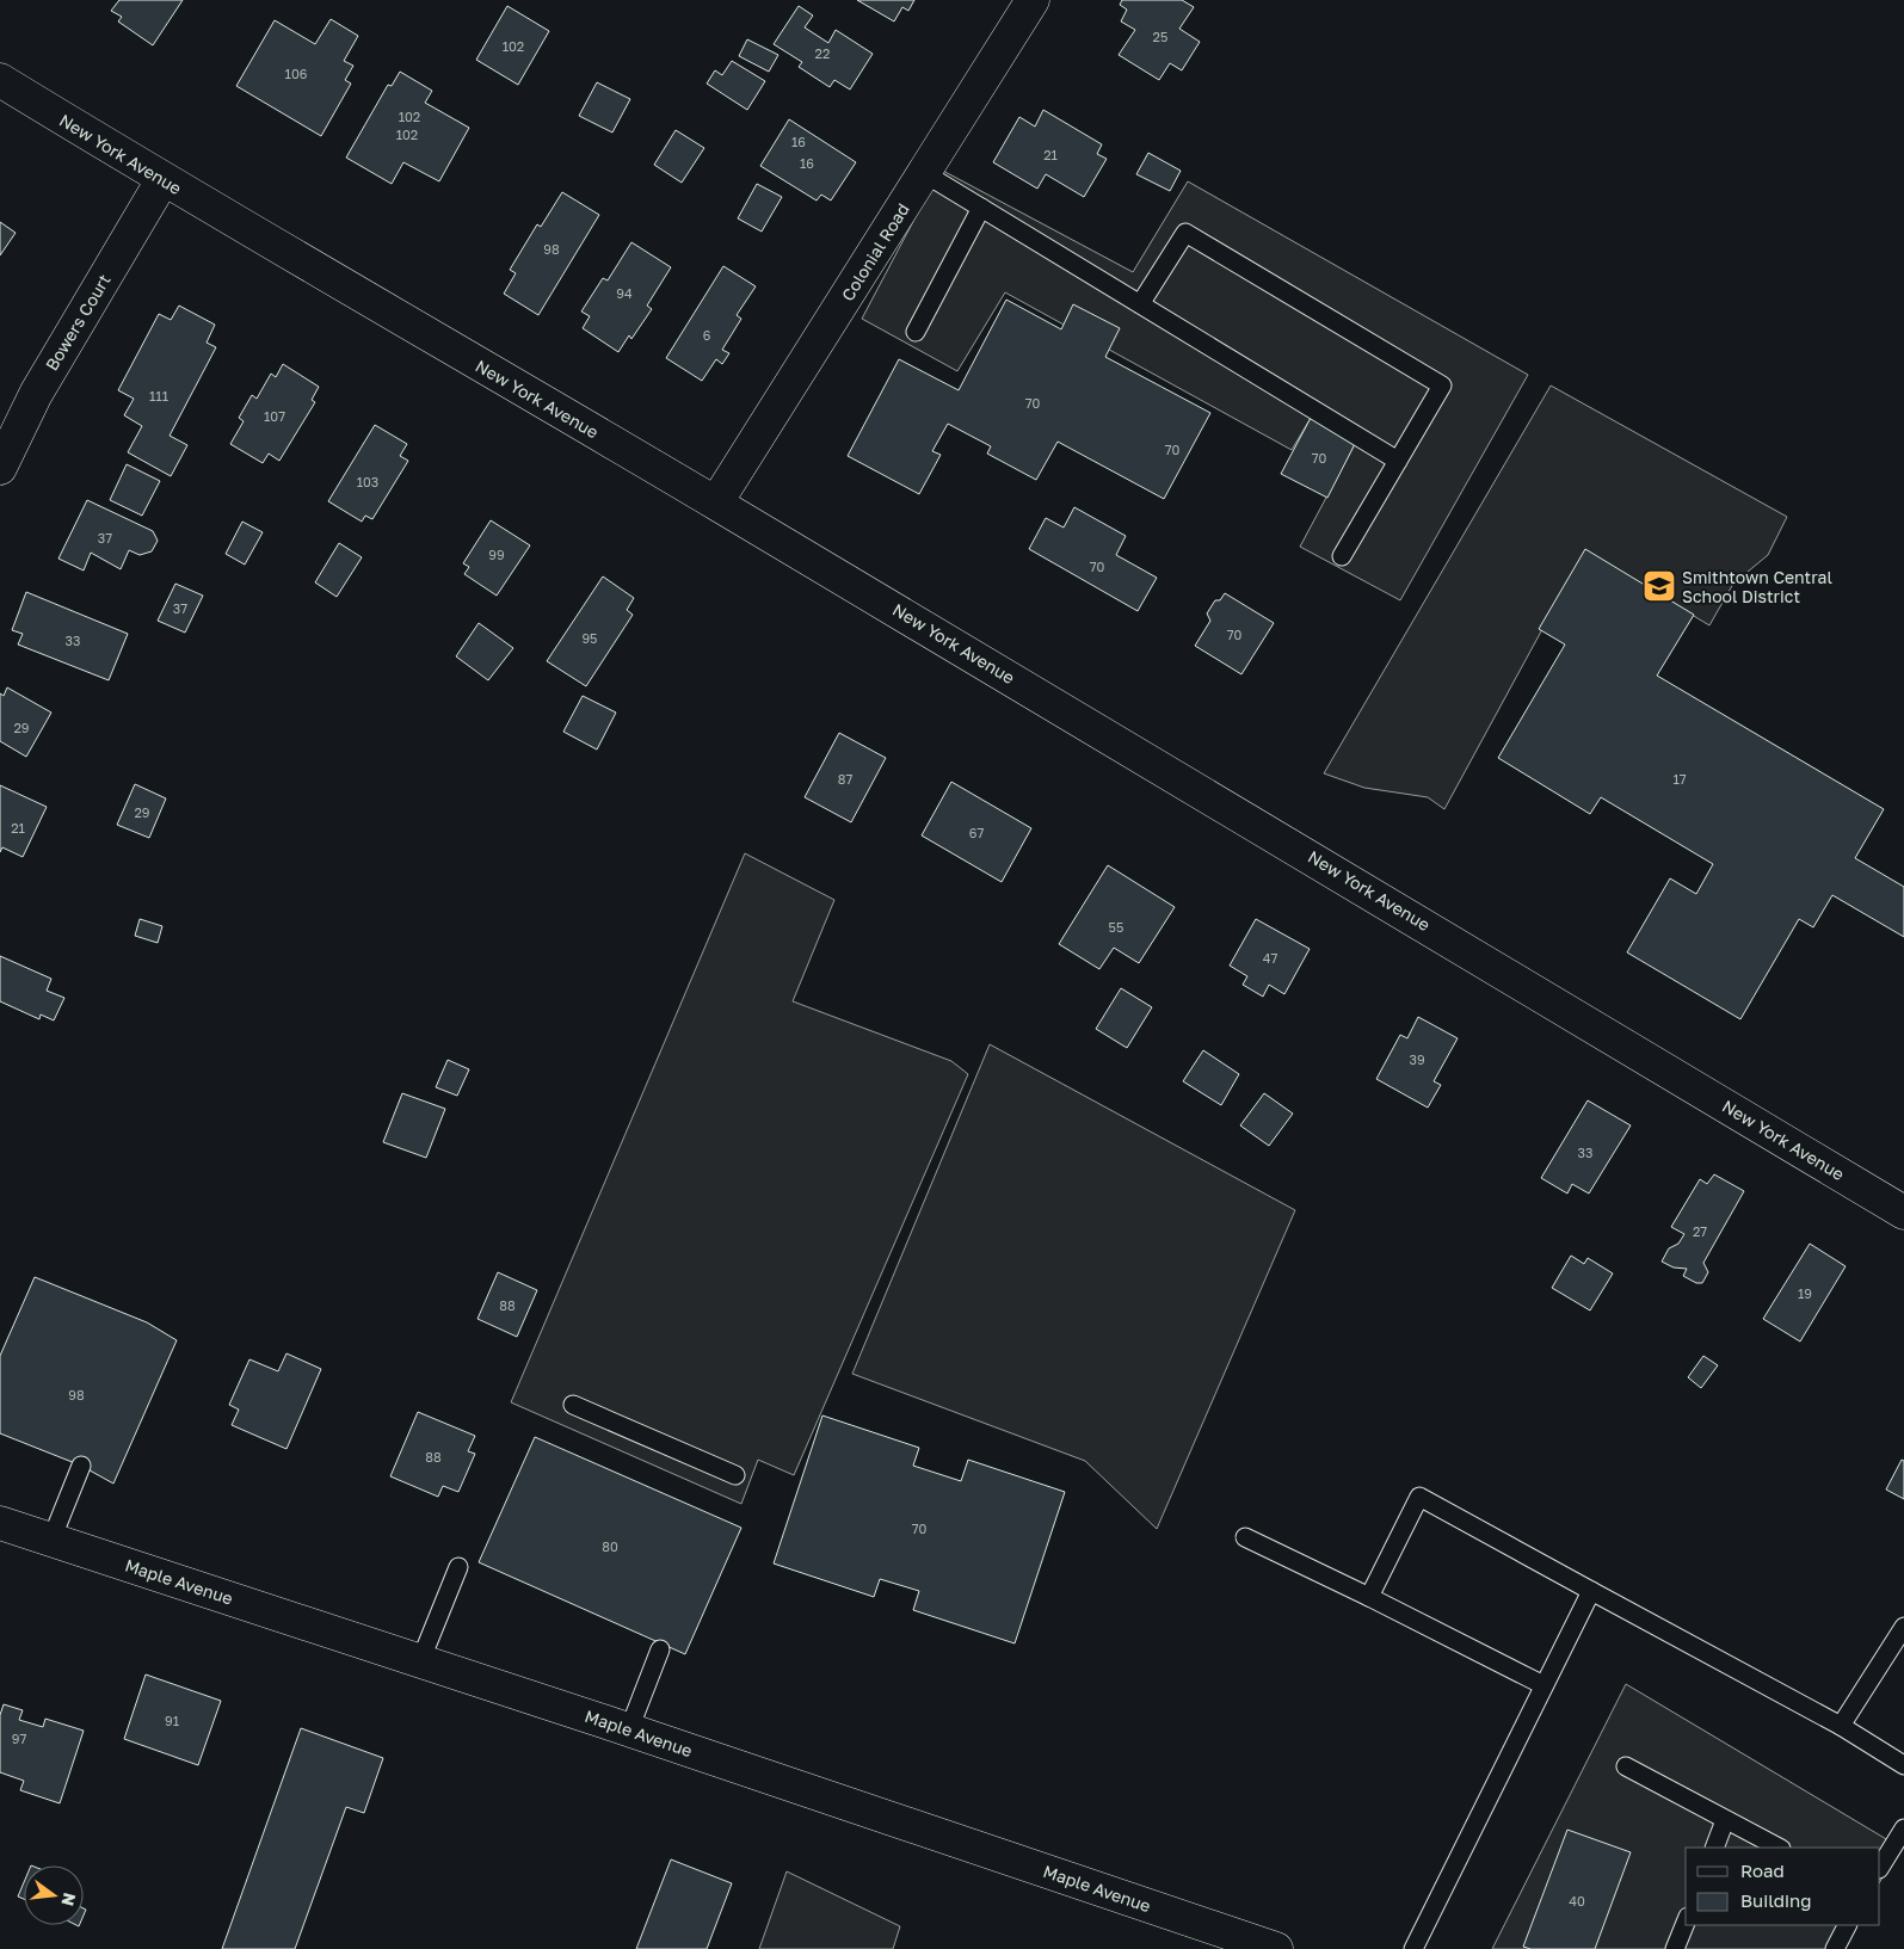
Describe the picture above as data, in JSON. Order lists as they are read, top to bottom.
{
  "streets": {
    "street": [
      "New York Avenue",
      "Colonial Road",
      "Bowers Court",
      "Maple Avenue"
    ]
  },
  "crossings": [
    ["New York Avenue", "Colonial Road"],
    ["New York Avenue", "Bowers Court"]
  ],
  "places": {
    "school or university": ["Smithtown Central School District"]
  },
  "house_numbers": [
    "25",
    "102",
    "22",
    "106",
    "102",
    "102",
    "16",
    "21",
    "16",
    "98",
    "94",
    "6",
    "111",
    "70",
    "107",
    "70",
    "70",
    "103",
    "37",
    "99",
    "70",
    "37",
    "70",
    "95",
    "33",
    "29",
    "87",
    "17",
    "29",
    "21",
    "67",
    "55",
    "47",
    "39",
    "33",
    "27",
    "19",
    "88",
    "98",
    "88",
    "70",
    "80",
    "91",
    "97",
    "40"
  ],
  "legend": ["Road", "Building"],
  "north": "right"
}
